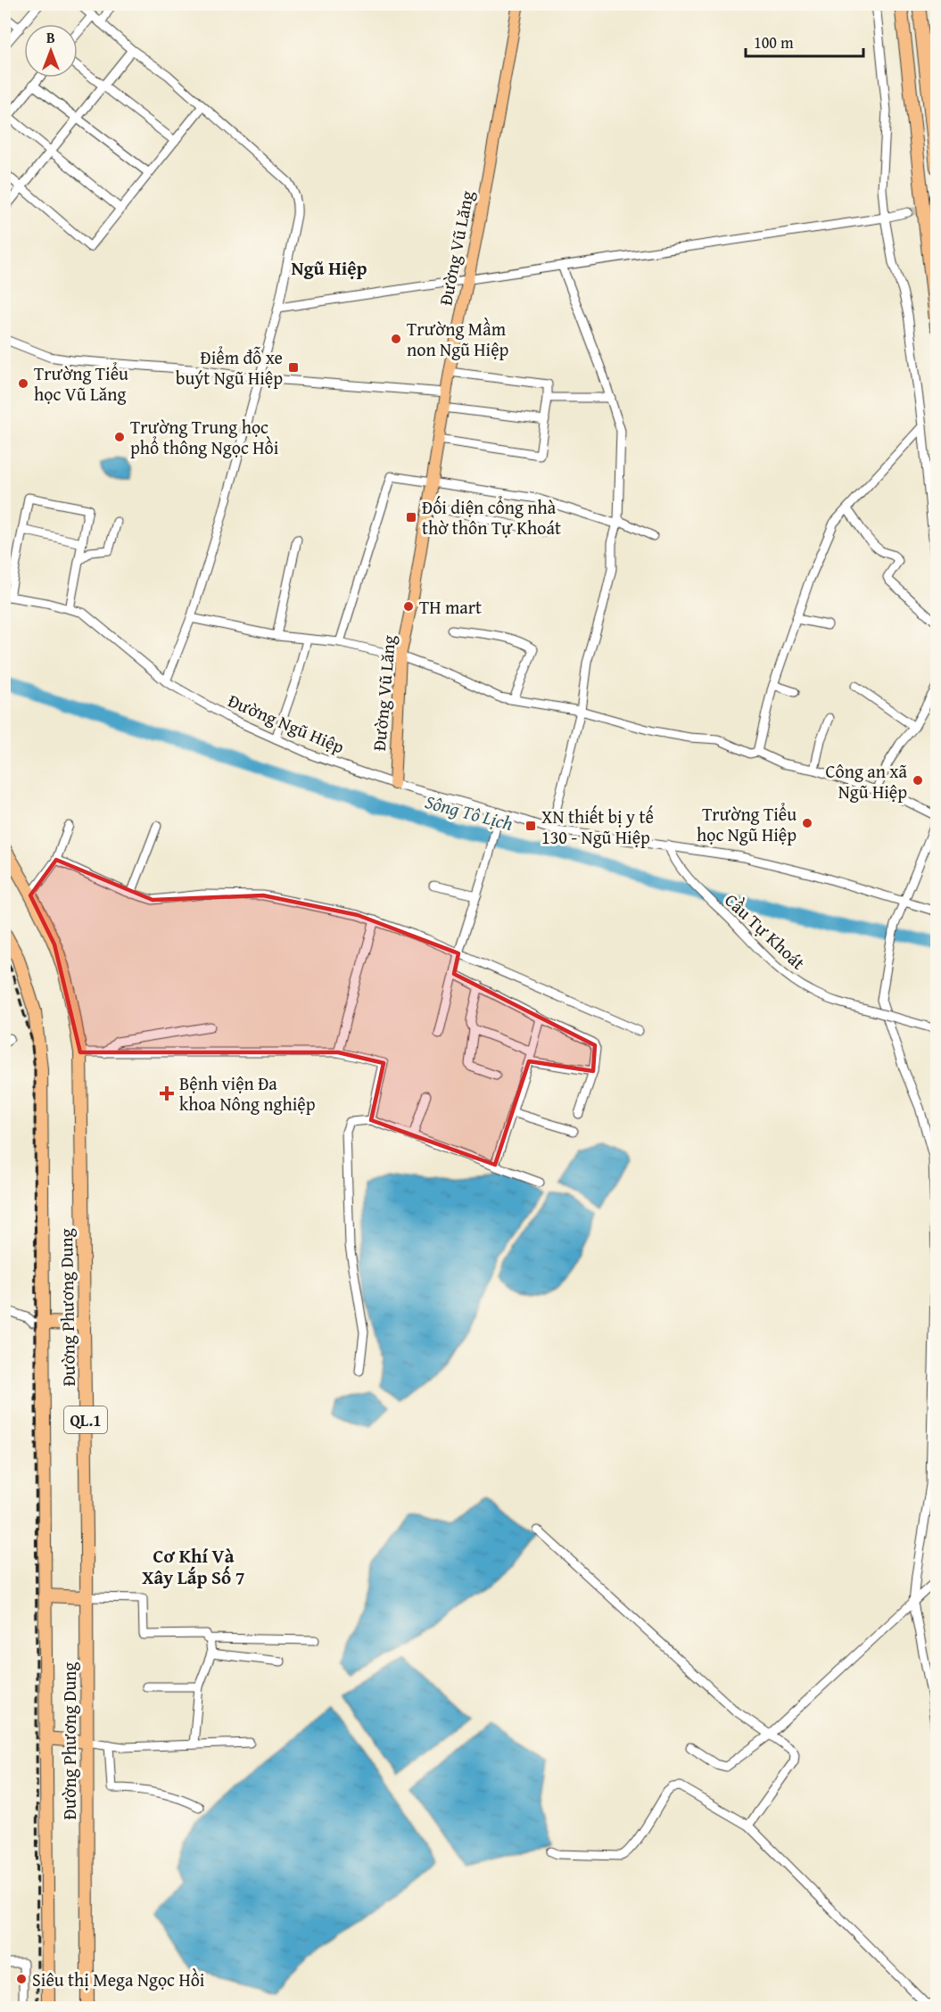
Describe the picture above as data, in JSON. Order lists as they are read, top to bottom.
{
  "streets": {
    "highway": ["Đường Phương Dung", "QL.1"],
    "main road": ["Đường Vũ Lăng"],
    "street": ["Đường Ngũ Hiệp", "Cầu Tự Khoát"]
  },
  "crossings": [
    ["Đường Vũ Lăng", "Đường Ngũ Hiệp"],
    ["Đường Ngũ Hiệp", "Cầu Tự Khoát"]
  ],
  "districts": ["Ngũ Hiệp", "Cơ Khí Và Xây Lắp Số 7"],
  "water": ["Sông Tô Lịch"],
  "places": {
    "other": [
      "Trường Mầm non Ngũ Hiệp",
      "Trường Tiểu học Vũ Lăng",
      "Trường Trung học phổ thông Ngọc Hồi",
      "TH mart",
      "Công an xã Ngũ Hiệp",
      "Trường Tiểu học Ngũ Hiệp",
      "Siêu thị Mega Ngọc Hồi"
    ],
    "transit": ["Điểm đỗ xe buýt Ngũ Hiệp", "Đối diện cổng nhà thờ thôn Tự Khoát", "XN thiết bị y tế 130 - Ngũ Hiệp"],
    "health": ["Bệnh viện Đa khoa Nông nghiệp"]
  },
  "scale_bar": "100 m",
  "north": "top"
}
